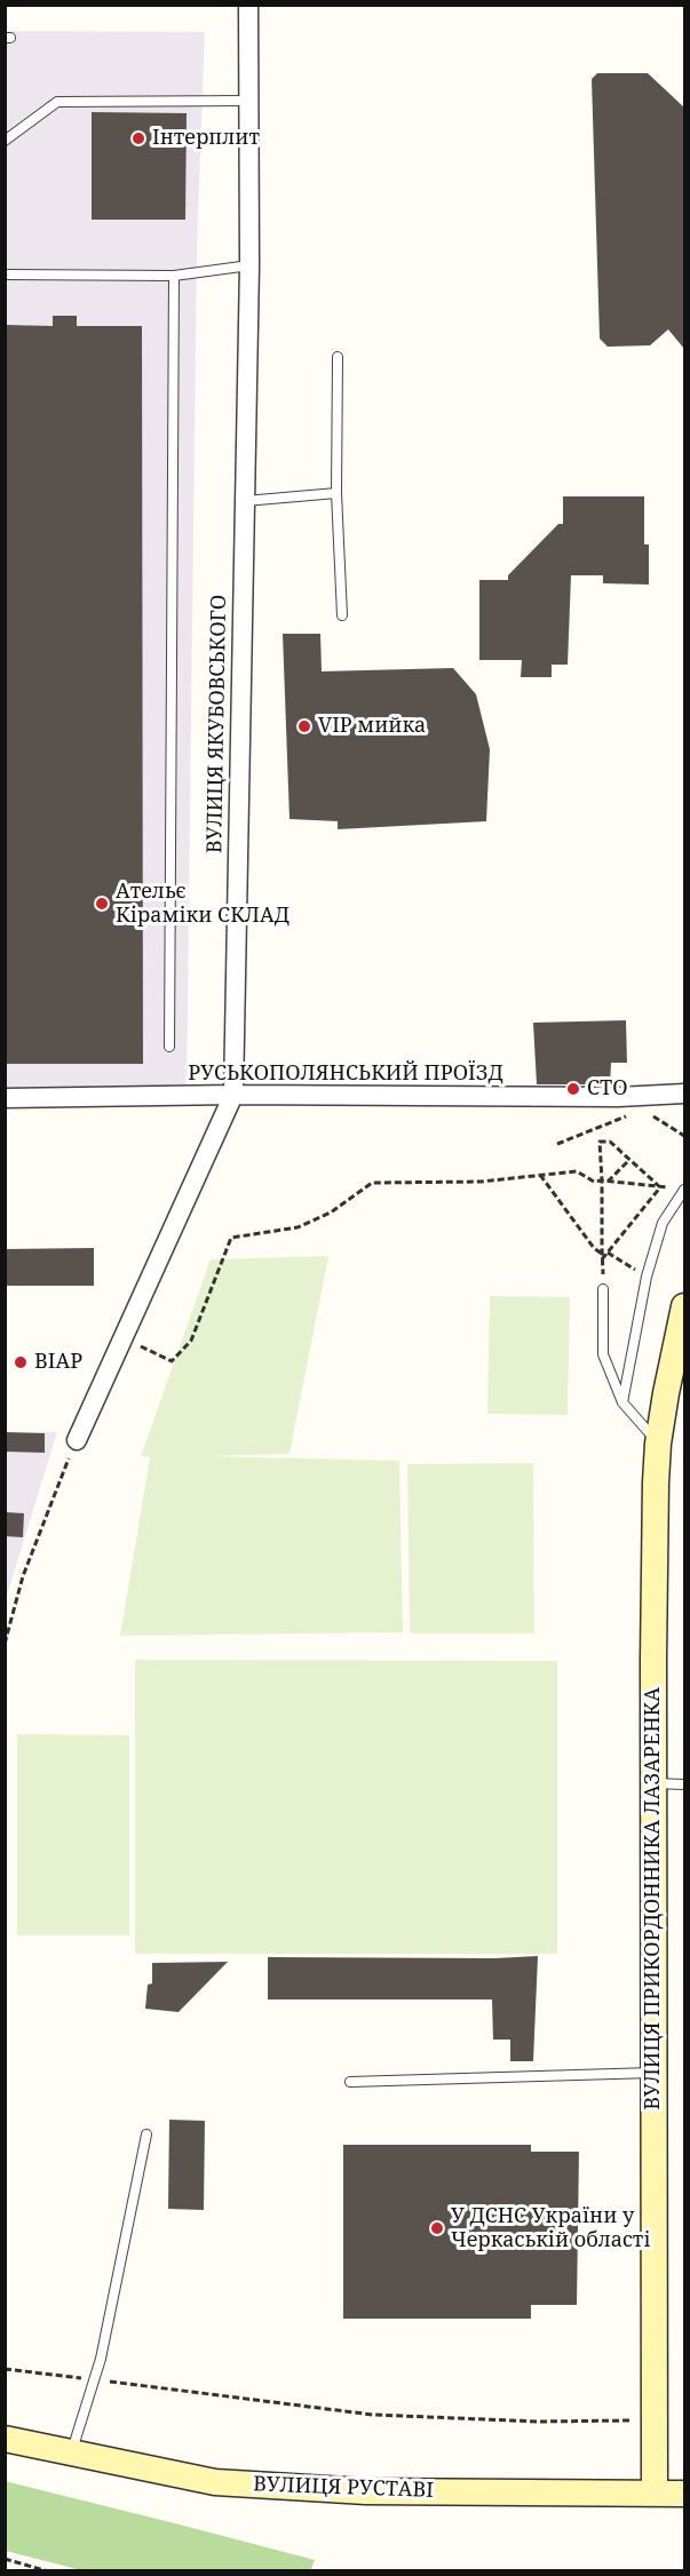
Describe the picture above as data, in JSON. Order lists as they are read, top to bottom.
{
  "streets": {
    "street": [
      "ВУЛИЦЯ ЯКУБОВСЬКОГО",
      "РУСЬКОПОЛЯНСЬКИЙ ПРОЇЗД",
      "ВУЛИЦЯ ПРИКОРДОННИКА ЛАЗАРЕНКА",
      "ВУЛИЦЯ РУСТАВІ"
    ]
  },
  "crossings": [
    ["ВУЛИЦЯ ЯКУБОВСЬКОГО", "РУСЬКОПОЛЯНСЬКИЙ ПРОЇЗД"],
    ["ВУЛИЦЯ ПРИКОРДОННИКА ЛАЗАРЕНКА", "ВУЛИЦЯ РУСТАВІ"]
  ],
  "places": [
    "Інтерплит",
    "VIP мийка",
    "Ательє Кіраміки СКЛАД",
    "СТО",
    "ВІАР",
    "У ДСНС України у Черкаській області"
  ]
}
